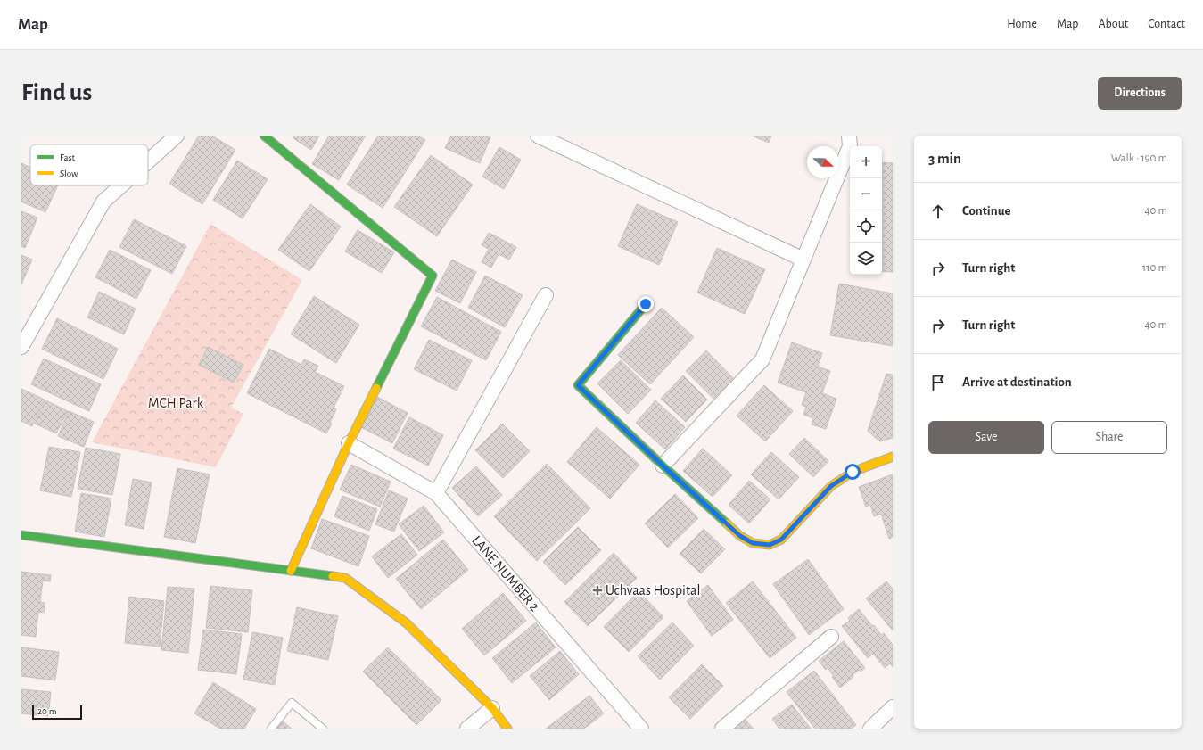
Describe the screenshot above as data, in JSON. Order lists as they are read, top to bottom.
{
  "streets": {
    "street": ["LANE NUMBER 2"]
  },
  "parks": ["MCH Park"],
  "places": {
    "health": ["Uchvaas Hospital"]
  },
  "legend": ["Fast", "Slow"],
  "scale_bar": "20 m",
  "north": "right",
  "page": {
    "header": "Map",
    "nav": [
      "Home",
      "Map",
      "About",
      "Contact"
    ],
    "buttons": [
      "Directions",
      ["Save", "Share"]
    ],
    "title": "Find us",
    "heading": ["3 min", "Walk · 190 m"],
    "map_buttons": ["+", "−"],
    "list": [
      ["Continue", "40 m"],
      ["Turn right", "110 m"],
      ["Turn right", "40 m"],
      "Arrive at destination"
    ],
    "scale": "20 m"
  }
}
